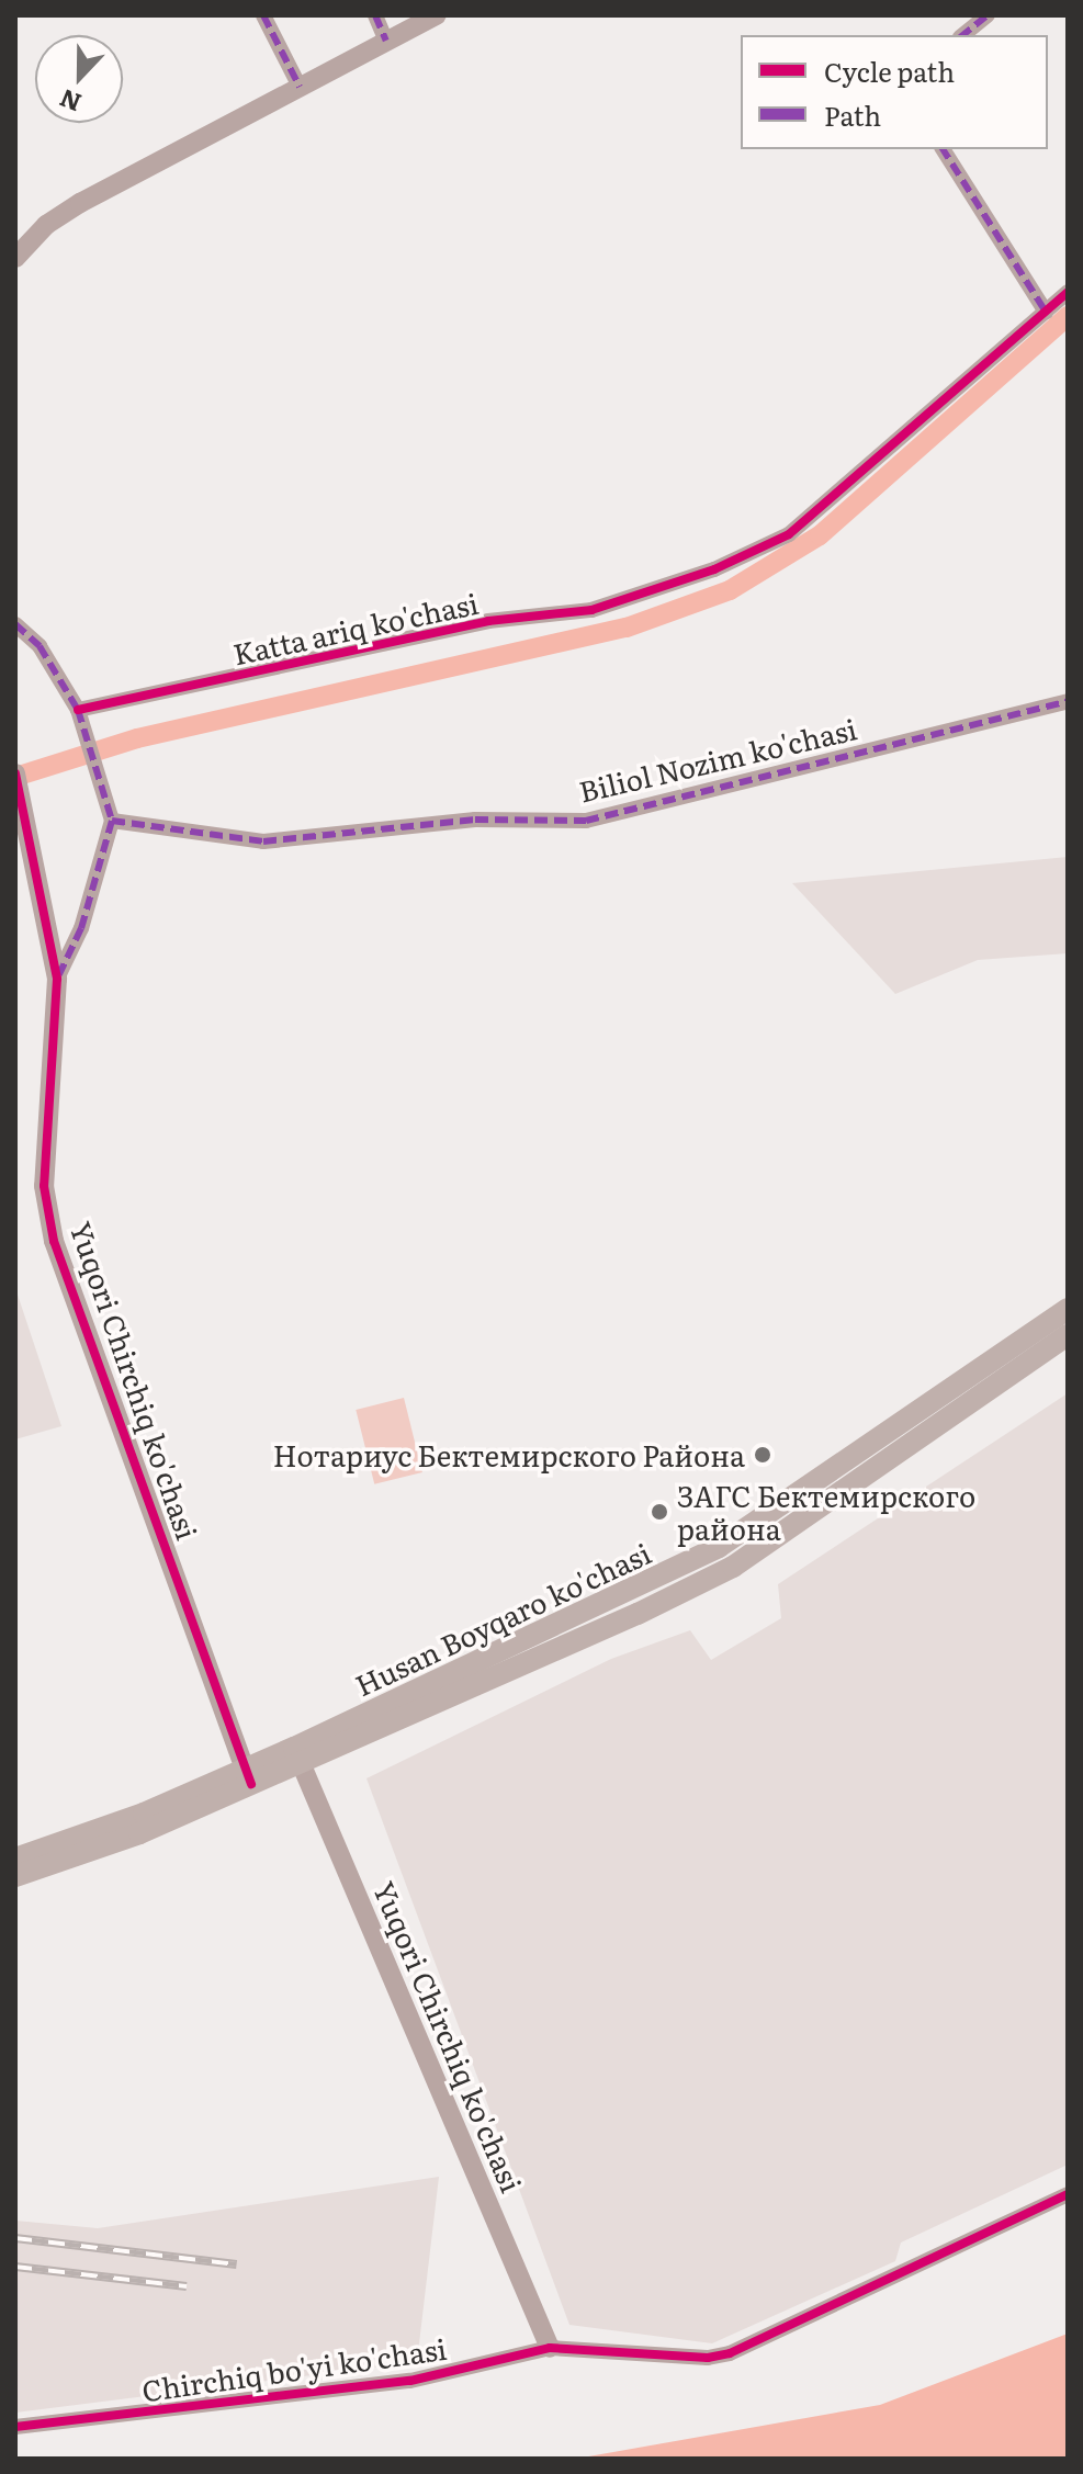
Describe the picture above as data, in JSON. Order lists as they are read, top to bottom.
{
  "streets": {
    "main road": ["Husan Boyqaro ko'chasi"],
    "street": [
      "Katta ariq ko'chasi",
      "Biliol Nozim ko'chasi",
      "Yuqori Chirchiq ko'chasi",
      "Chirchiq bo'yi ko'chasi"
    ]
  },
  "crossings": [
    ["Yuqori Chirchiq ko'chasi", "Husan Boyqaro ko'chasi"],
    ["Yuqori Chirchiq ko'chasi", "Chirchiq bo'yi ko'chasi"]
  ],
  "places": ["Нотариус Бектемирского Района", "ЗАГС Бектемирского района"],
  "legend": ["Cycle path", "Path"],
  "north": "bottom"
}
